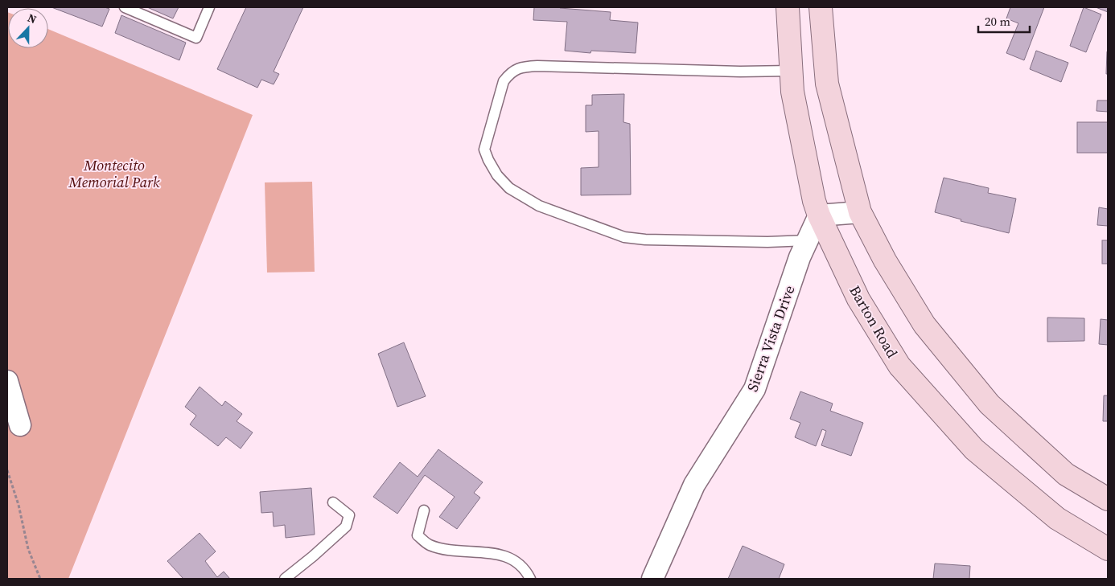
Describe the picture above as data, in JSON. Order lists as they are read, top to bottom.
{
  "streets": {
    "main road": ["Barton Road"],
    "street": ["Sierra Vista Drive"]
  },
  "crossings": [
    ["Barton Road", "Sierra Vista Drive"]
  ],
  "parks": ["Montecito Memorial Park"],
  "scale_bar": "20 m",
  "north": "top"
}
